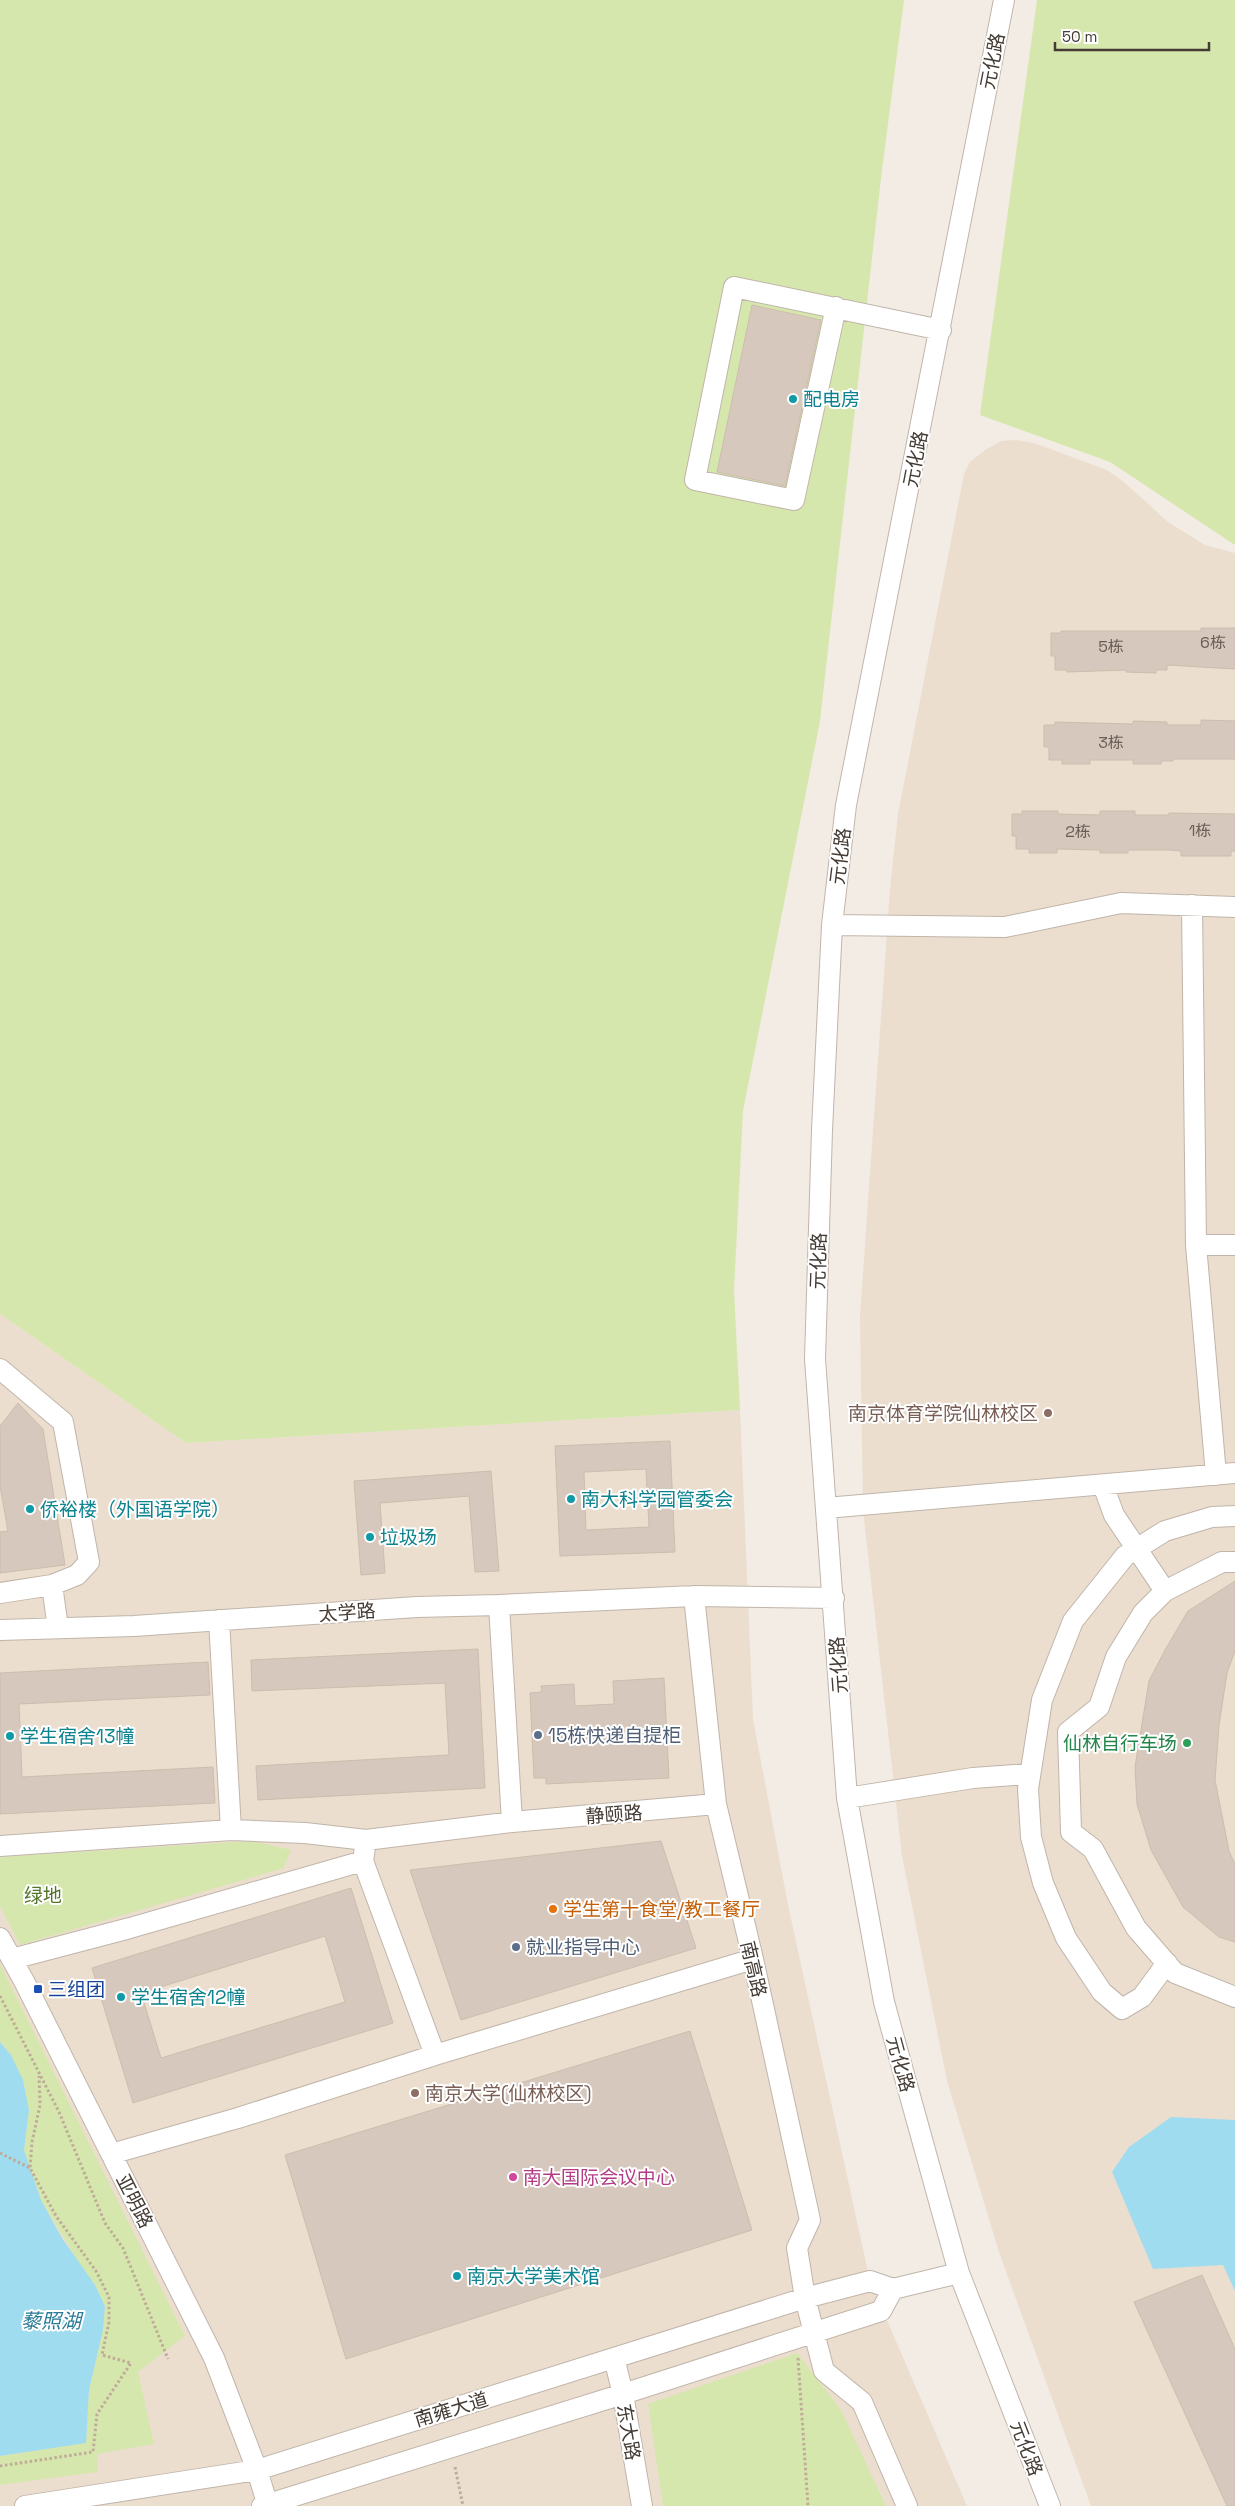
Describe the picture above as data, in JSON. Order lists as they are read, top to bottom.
{
  "streets": {
    "street": [
      "元化路",
      "太学路",
      "静颐路",
      "南高路",
      "亚明路",
      "南雍大道",
      "东大路"
    ]
  },
  "crossings": [
    ["元化路", "太学路"],
    ["太学路", "南高路"],
    ["静颐路", "南高路"],
    ["南高路", "南雍大道"],
    ["亚明路", "南雍大道"],
    ["南雍大道", "东大路"]
  ],
  "water": ["藜照湖"],
  "parks": ["绿地"],
  "places": {
    "other": [
      "配电房",
      "南京体育学院仙林校区",
      "南大科学园管委会",
      "侨裕楼（外国语学院）",
      "垃圾场",
      "15栋快递自提柜",
      "学生宿舍13幢",
      "仙林自行车场",
      "学生第十食堂/教工餐厅",
      "就业指导中心",
      "学生宿舍12幢",
      "南京大学(仙林校区)",
      "南大国际会议中心",
      "南京大学美术馆"
    ],
    "transit": ["三组团"]
  },
  "house_numbers": [
    "6栋",
    "5栋",
    "3栋",
    "1栋",
    "2栋"
  ],
  "scale_bar": "50 m"
}
